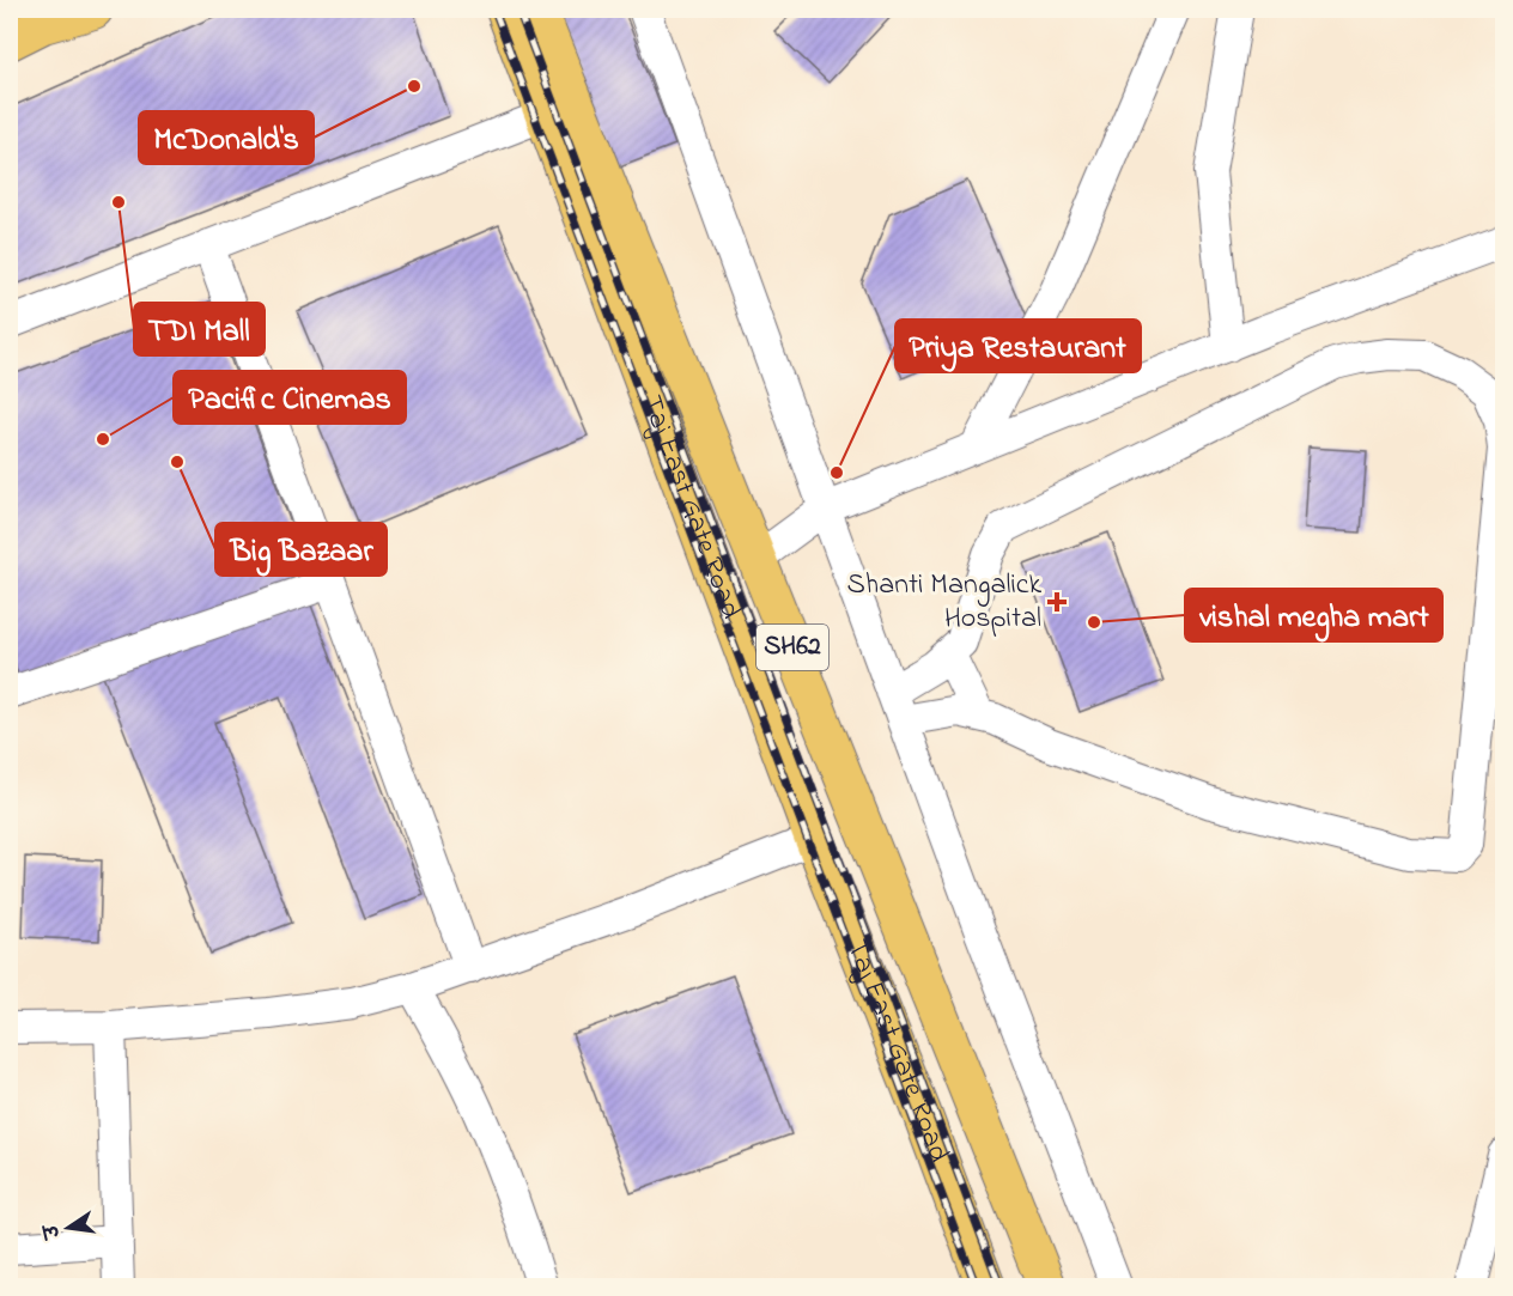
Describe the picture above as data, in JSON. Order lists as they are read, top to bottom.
{
  "streets": {
    "main road": ["Taj East Gate Road", "SH62"]
  },
  "places": {
    "other": [
      "McDonald's",
      "TDI Mall",
      "Pacific Cinemas",
      "Big Bazaar",
      "Priya Restaurant",
      "vishal megha mart"
    ],
    "health": ["Shanti Mangalick Hospital"]
  },
  "north": "left"
}
